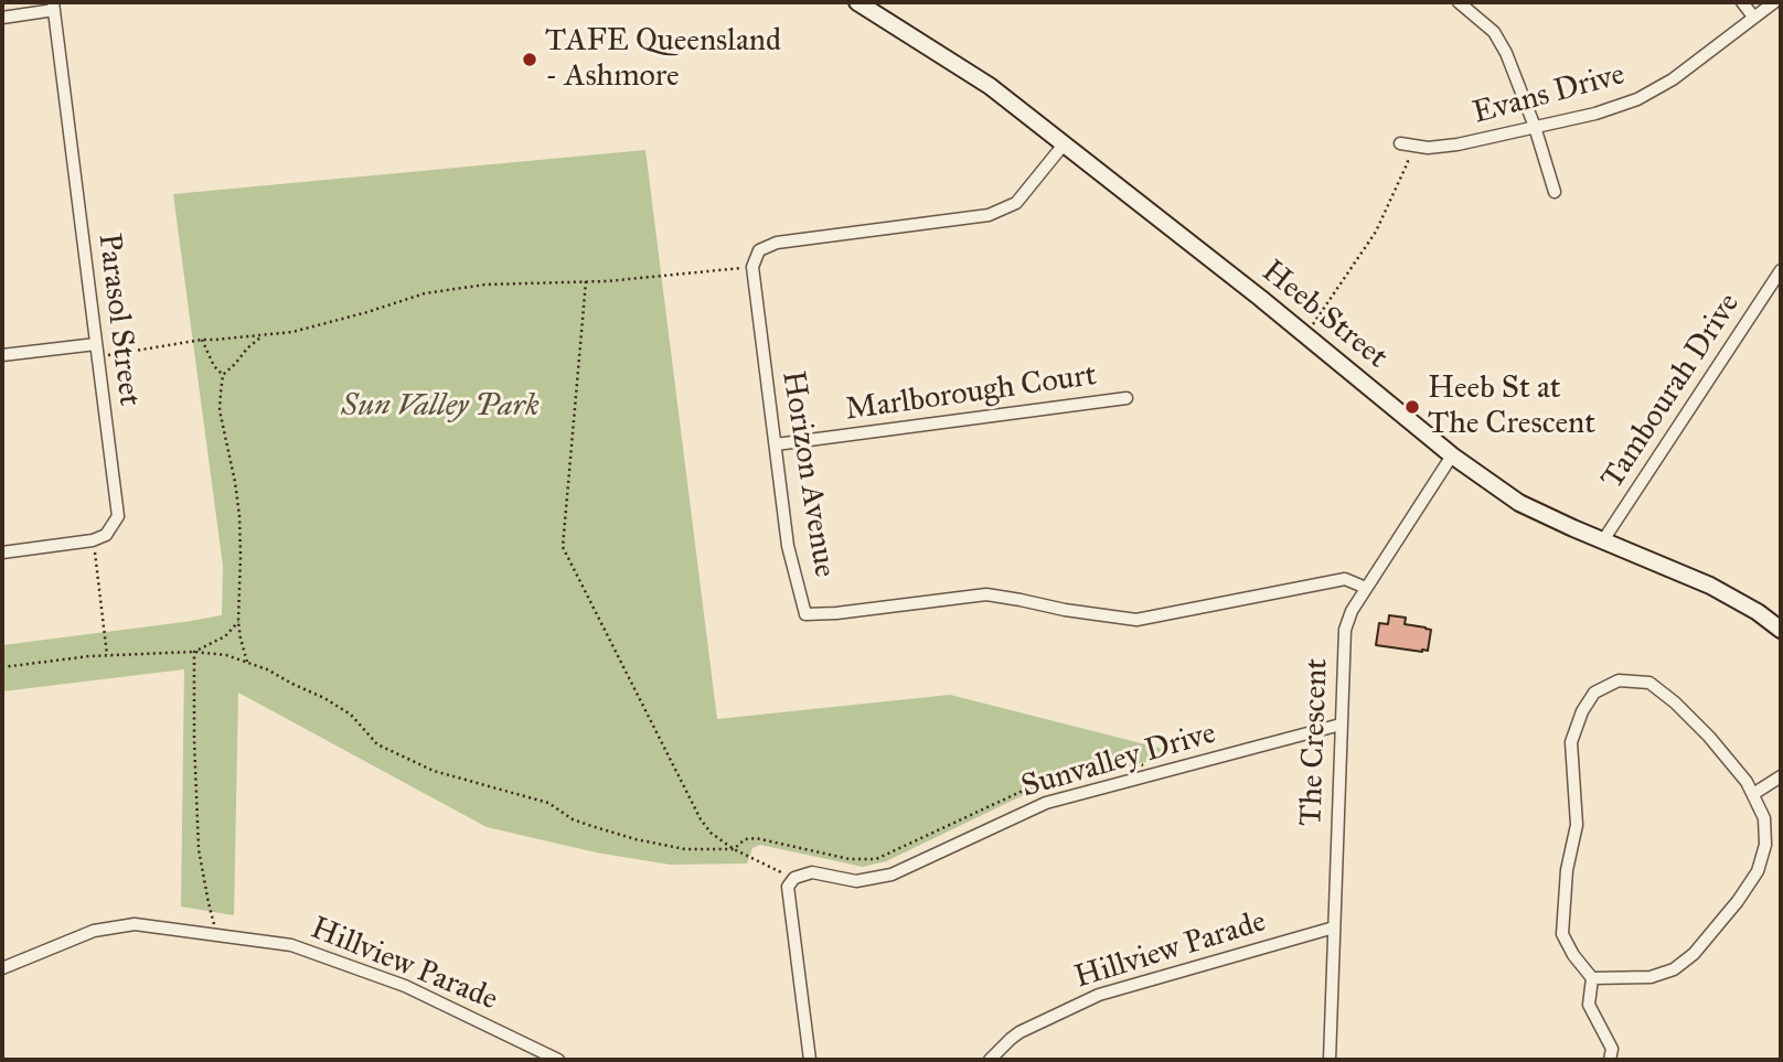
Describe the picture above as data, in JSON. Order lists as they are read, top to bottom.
{
  "streets": {
    "street": [
      "Evans Drive",
      "Heeb Street",
      "Parasol Street",
      "Tambourah Drive",
      "Marlborough Court",
      "Horizon Avenue",
      "The Crescent",
      "Sunvalley Drive",
      "Hillview Parade"
    ]
  },
  "crossings": [
    ["Heeb Street", "Tambourah Drive"],
    ["Heeb Street", "The Crescent"],
    ["Marlborough Court", "Horizon Avenue"],
    ["Horizon Avenue", "The Crescent"],
    ["The Crescent", "Sunvalley Drive"],
    ["The Crescent", "Hillview Parade"]
  ],
  "parks": ["Sun Valley Park"],
  "places": ["TAFE Queensland - Ashmore", "Heeb St at The Crescent"]
}
